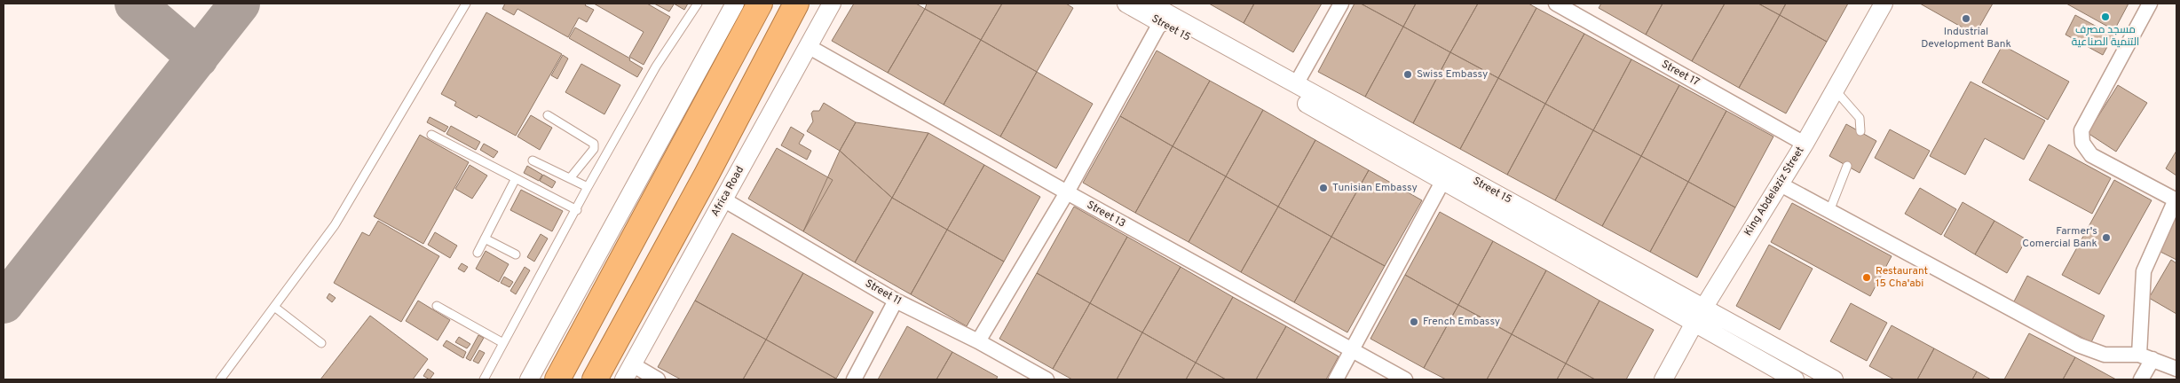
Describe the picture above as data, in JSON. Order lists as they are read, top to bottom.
{
  "streets": {
    "street": [
      "Street 15",
      "Street 17",
      "Africa Road",
      "King Abdelaziz Street",
      "Street 13",
      "Street 11"
    ]
  },
  "crossings": [
    ["Street 15", "King Abdelaziz Street"],
    ["Street 17", "King Abdelaziz Street"],
    ["Africa Road", "Street 13"],
    ["Africa Road", "Street 11"]
  ],
  "places": [
    "مسجد مصرف التنمية الصناعية",
    "Industrial Development Bank",
    "Swiss Embassy",
    "Tunisian Embassy",
    "Farmer's Comercial Bank",
    "Restaurant 15 Cha'abi",
    "French Embassy"
  ]
}
